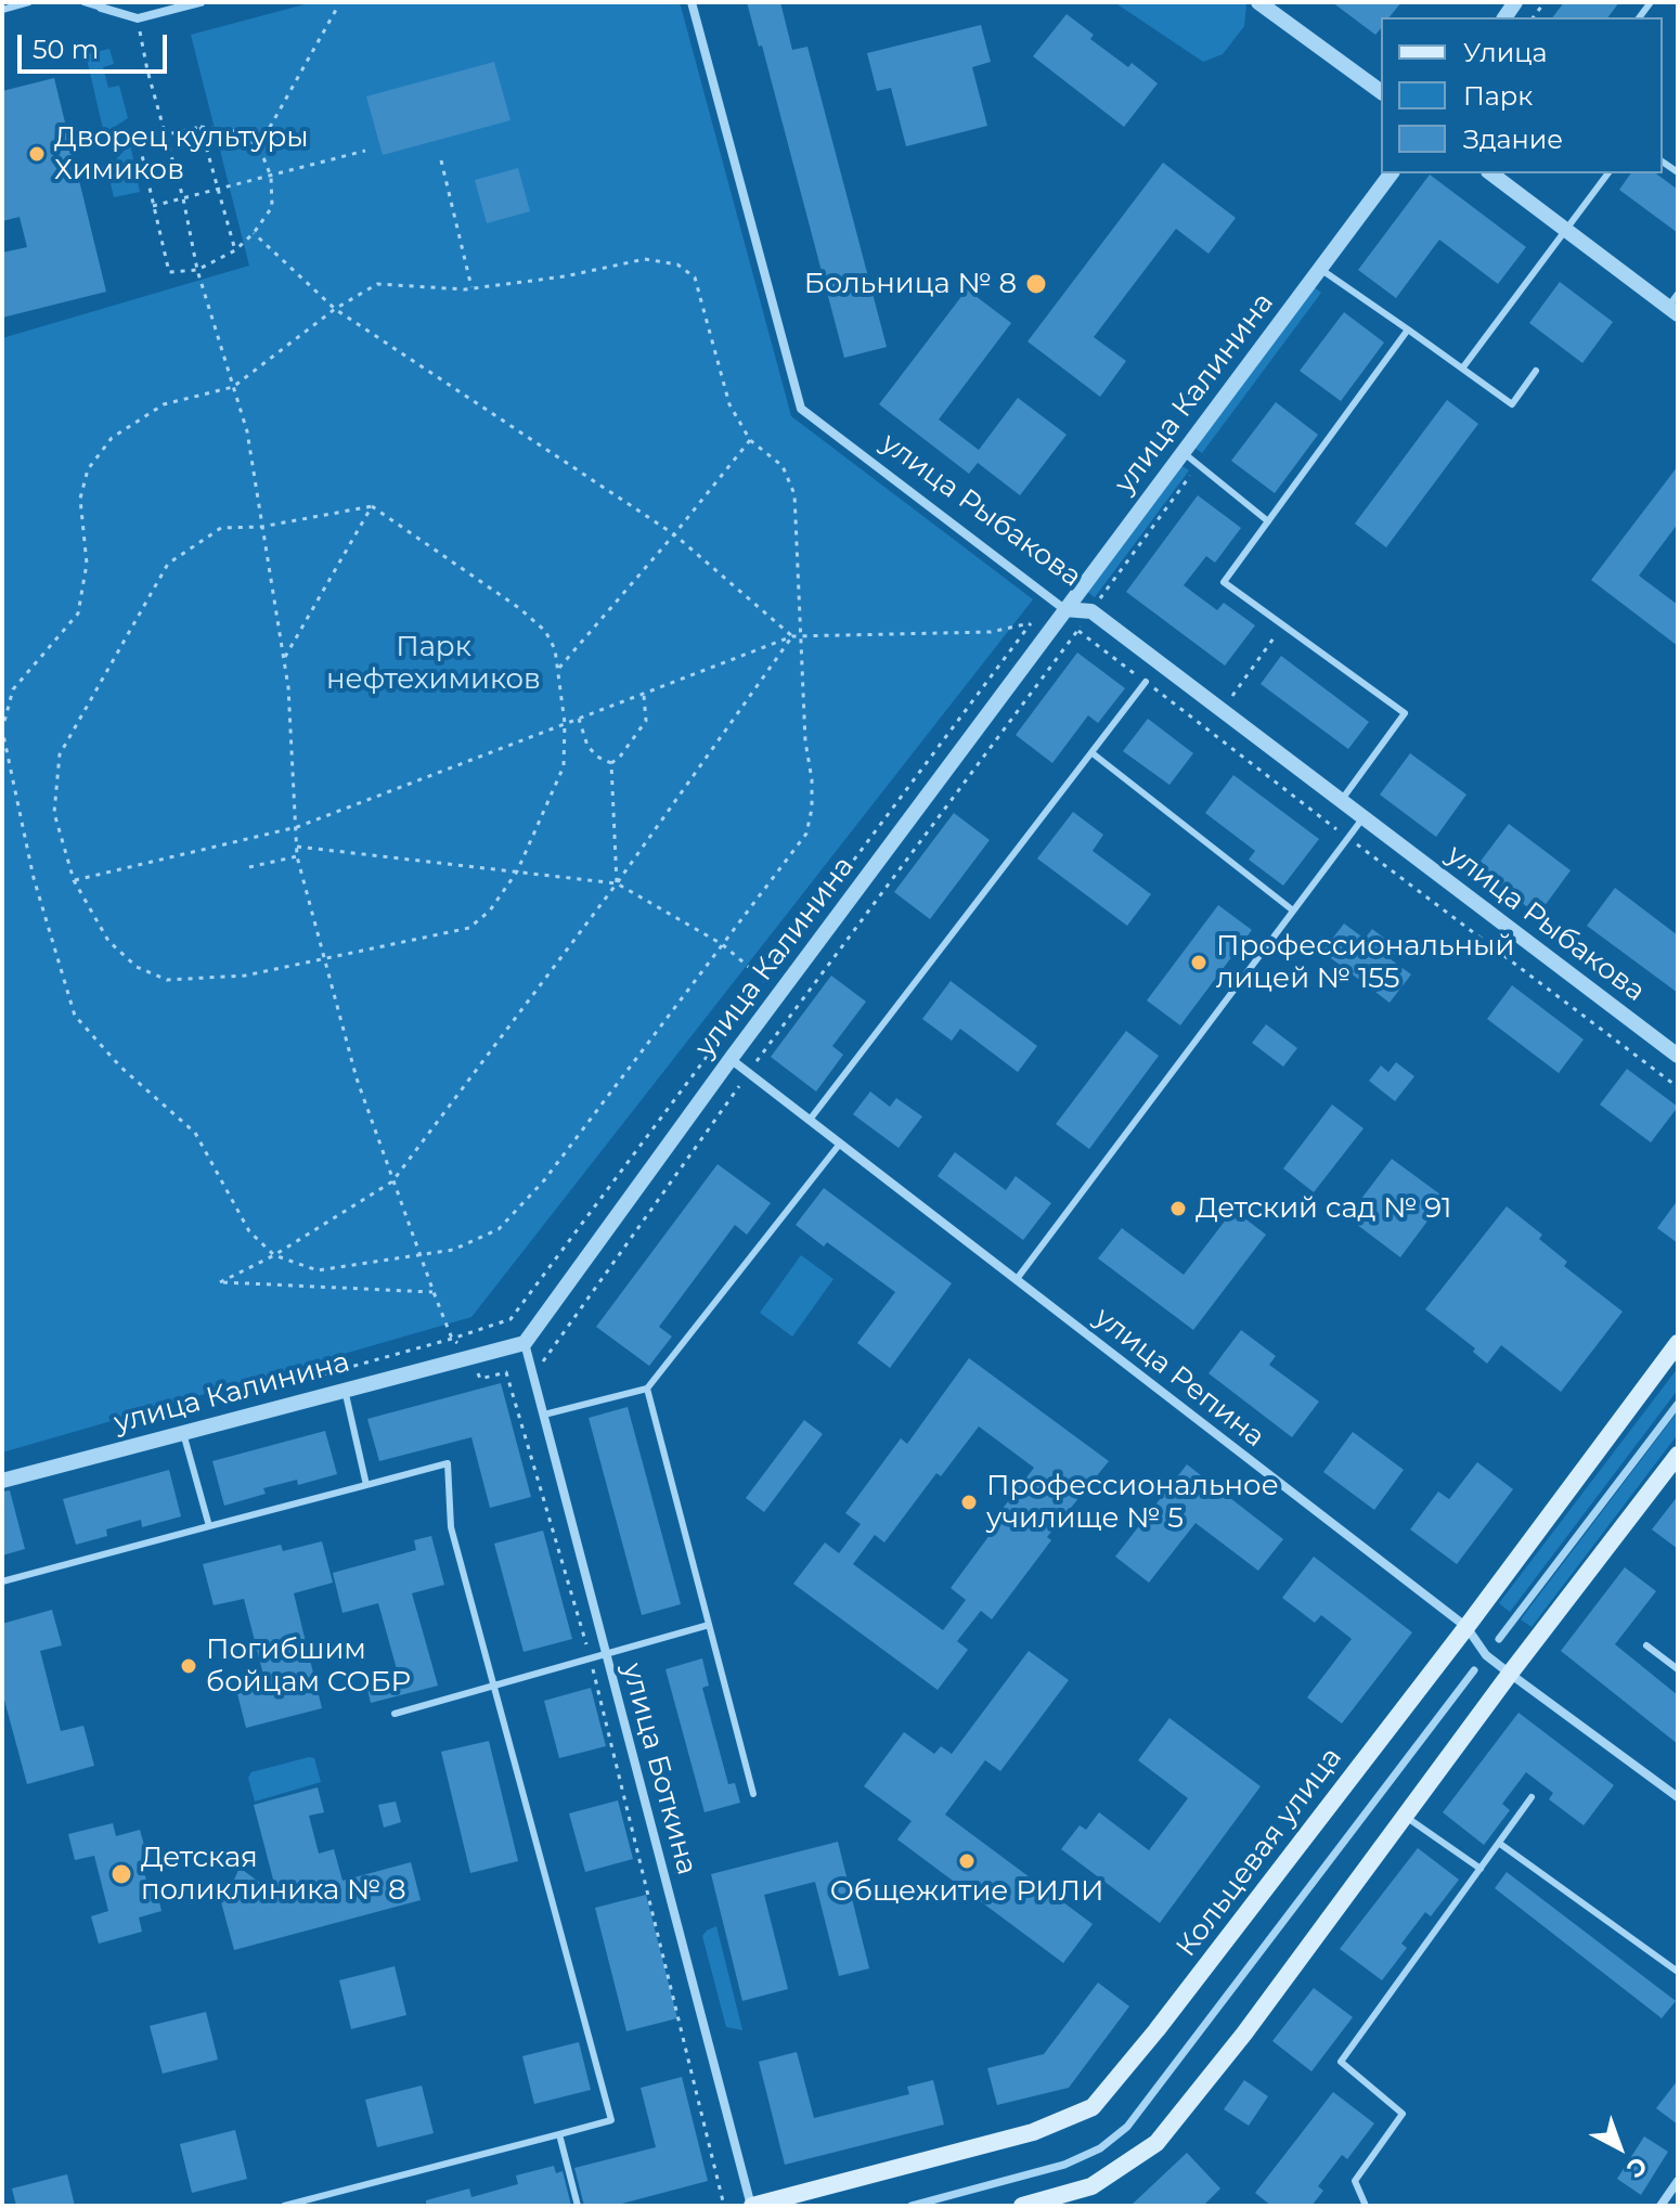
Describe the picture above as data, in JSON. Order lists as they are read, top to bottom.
{
  "streets": {
    "main road": ["Кольцевая улица"],
    "street": [
      "улица Калинина",
      "улица Рыбакова",
      "улица Репина",
      "улица Боткина"
    ]
  },
  "crossings": [
    ["улица Калинина", "улица Рыбакова"],
    ["улица Калинина", "улица Репина"],
    ["улица Калинина", "улица Боткина"],
    ["улица Репина", "Кольцевая улица"],
    ["улица Боткина", "Кольцевая улица"]
  ],
  "parks": ["Парк нефтехимиков"],
  "places": [
    "Дворец культуры Химиков",
    "Больница № 8",
    "Профессиональный лицей № 155",
    "Детский сад № 91",
    "Профессиональное училище № 5",
    "Погибшим бойцам СОБР",
    "Общежитие РИЛИ",
    "Детская поликлиника № 8"
  ],
  "legend": ["Улица", "Парк", "Здание"],
  "scale_bar": "50 m",
  "north": "bottom right"
}
